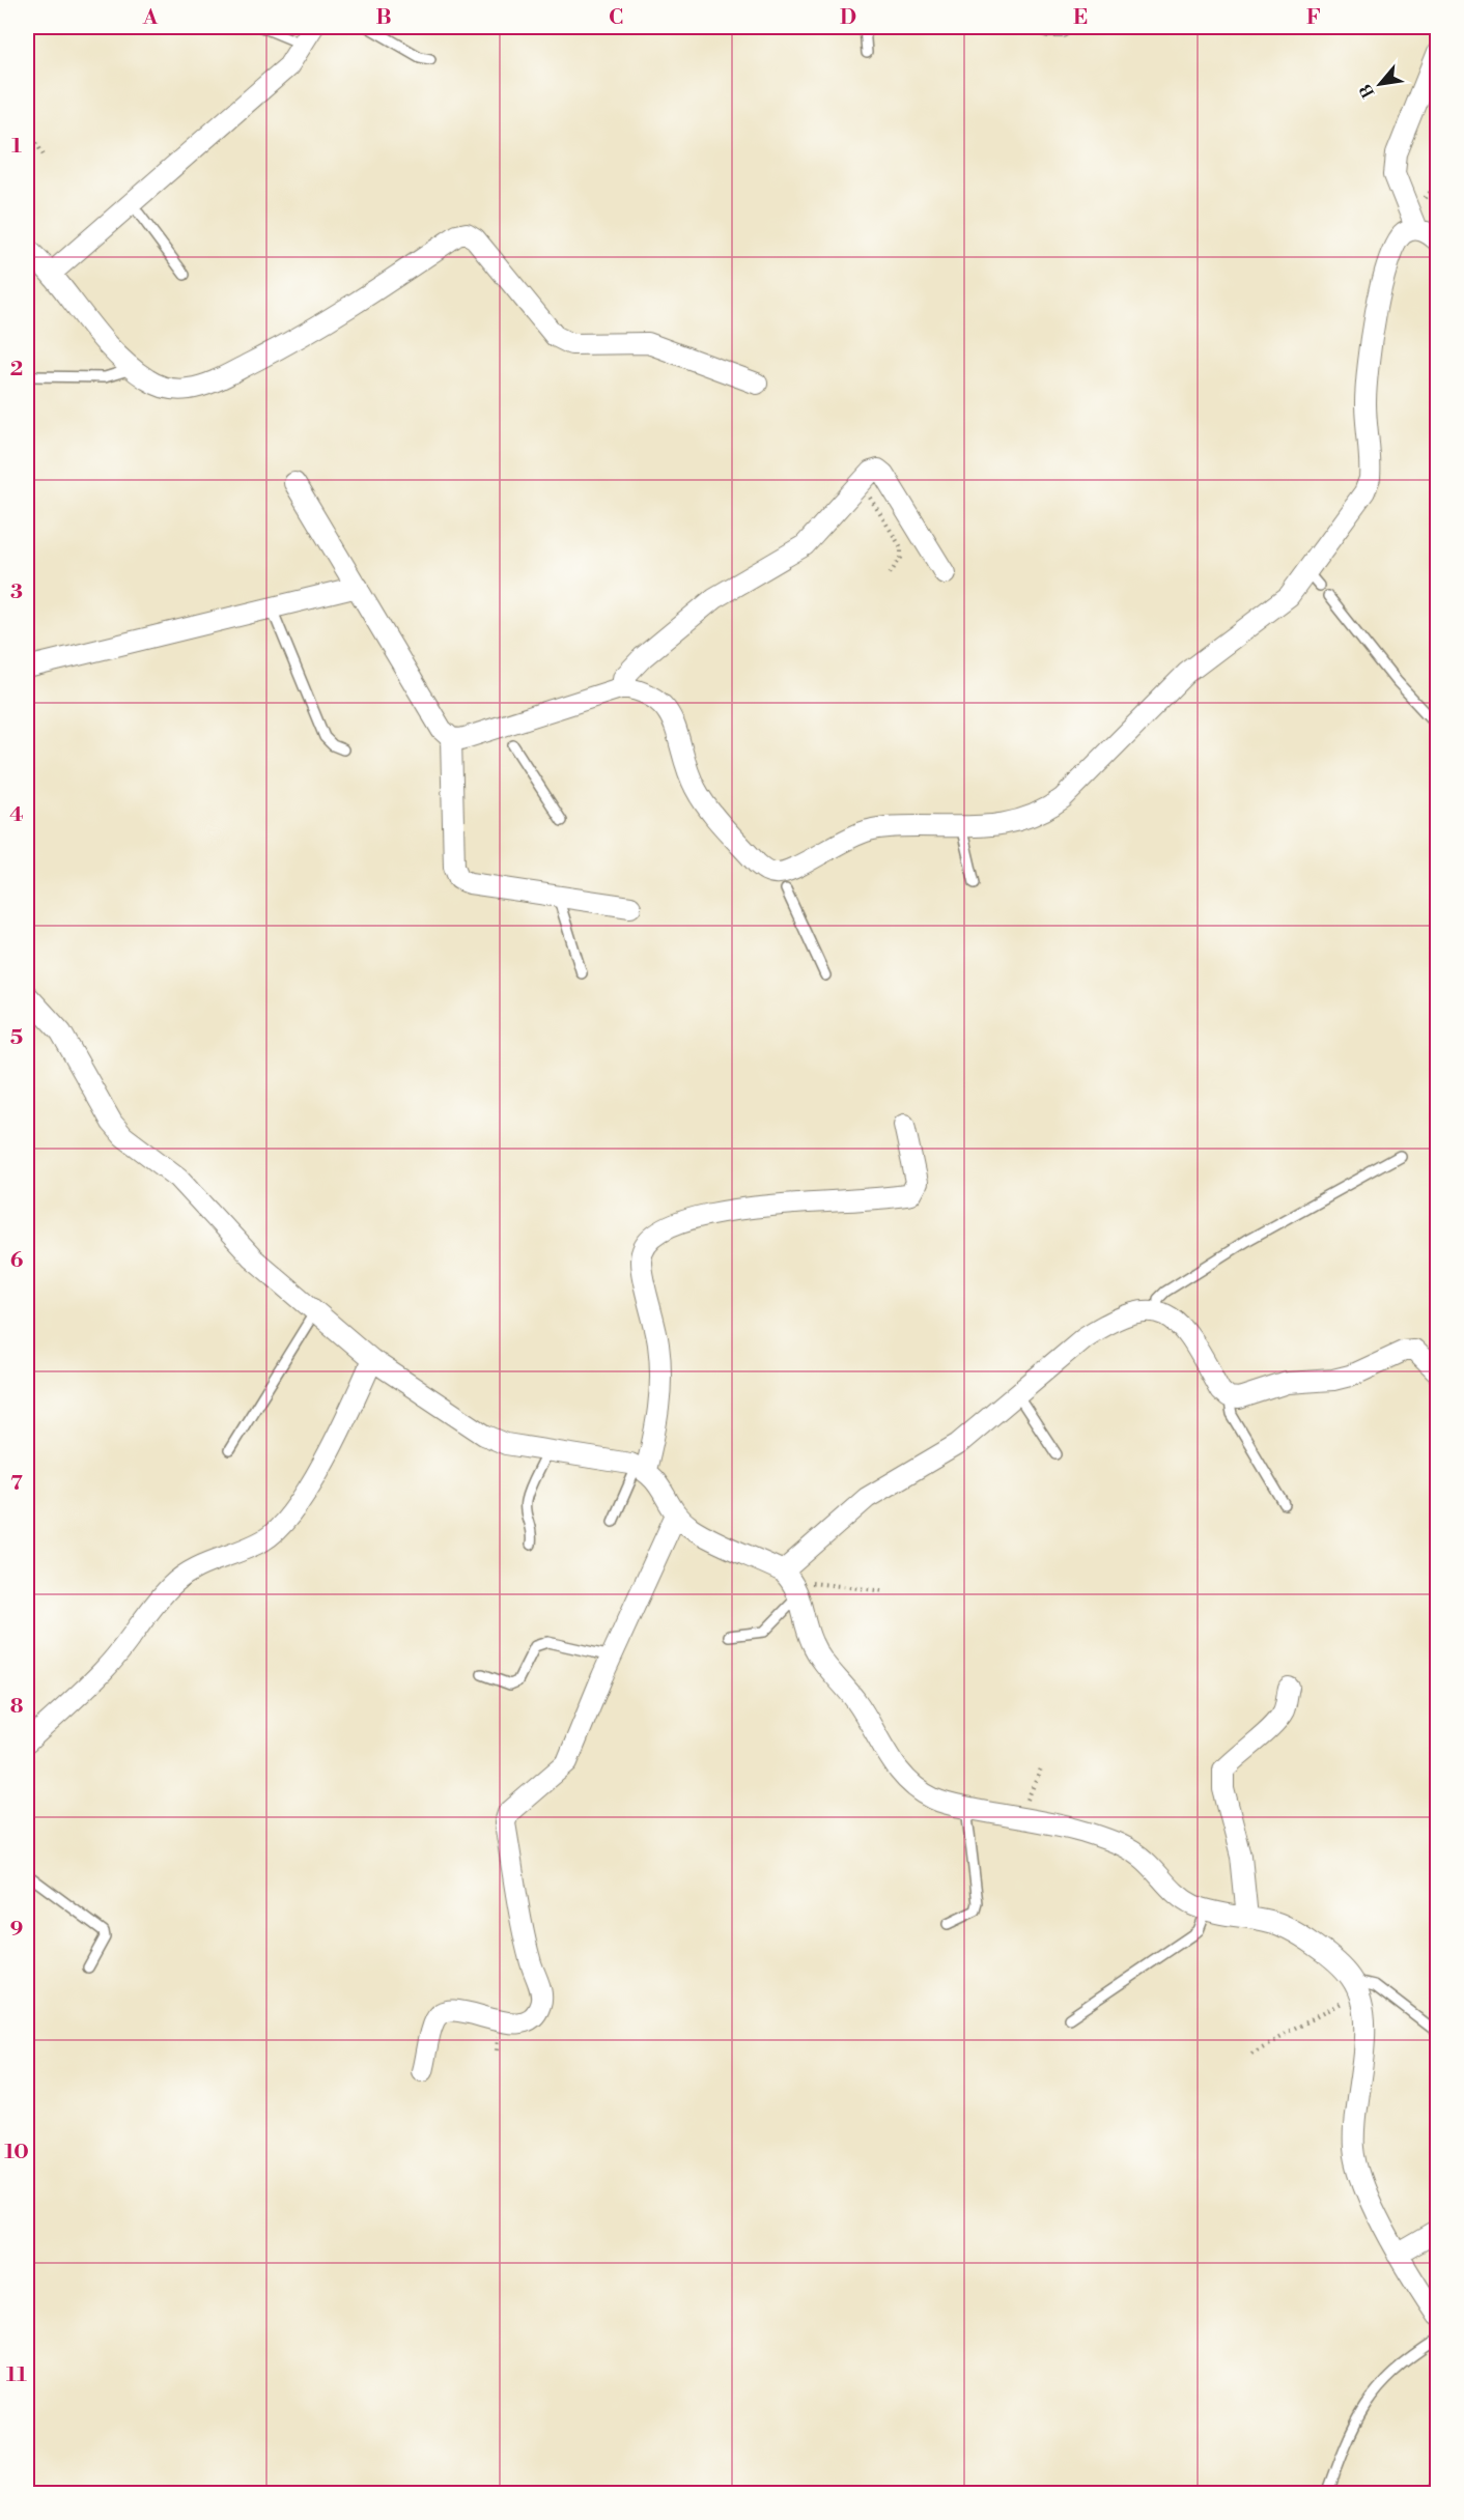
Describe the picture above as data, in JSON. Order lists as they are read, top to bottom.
{
  "north": "bottom left",
  "grid": {
    "columns": [
      "A",
      "B",
      "C",
      "D",
      "E",
      "F"
    ],
    "rows": [
      "1",
      "2",
      "3",
      "4",
      "5",
      "6",
      "7",
      "8",
      "9",
      "10",
      "11"
    ]
  }
}
